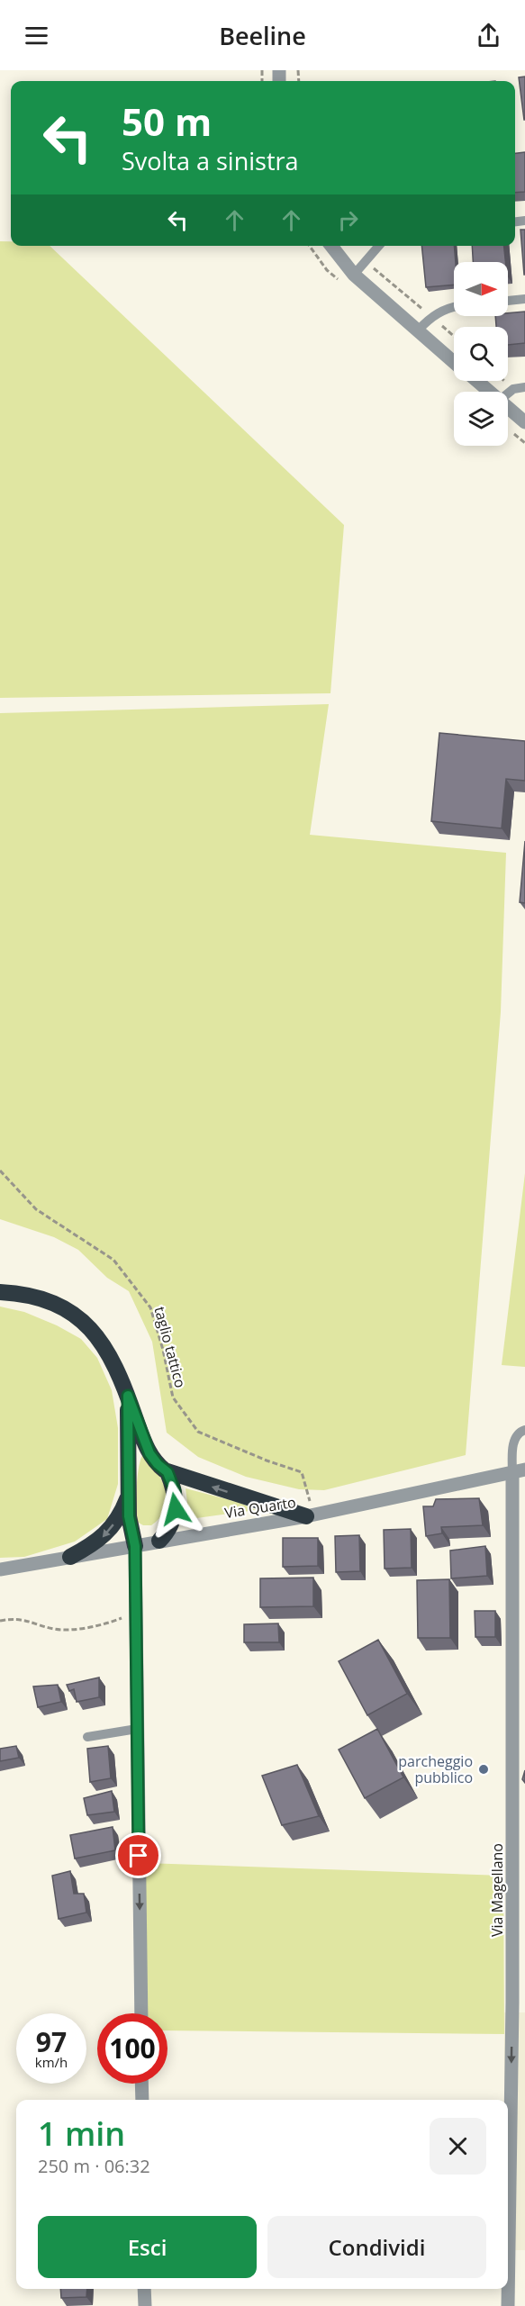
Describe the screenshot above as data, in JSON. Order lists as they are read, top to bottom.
{
  "streets": {
    "street": ["Via Quarto", "Via Magellano"],
    "path": ["taglio tattico"]
  },
  "crossings": [
    ["taglio tattico", "Via Quarto"],
    ["Via Quarto", "Via Magellano"]
  ],
  "one_way": ["Via Magellano"],
  "places": ["parcheggio pubblico"],
  "north": "right",
  "page": {
    "header": "Beeline",
    "turn": ["50 m", "Svolta a sinistra"],
    "speed": "97 km/h",
    "limit": "100",
    "heading": ["1 min", "250 m · 06:32"],
    "buttons": ["Esci", "Condividi"]
  }
}
